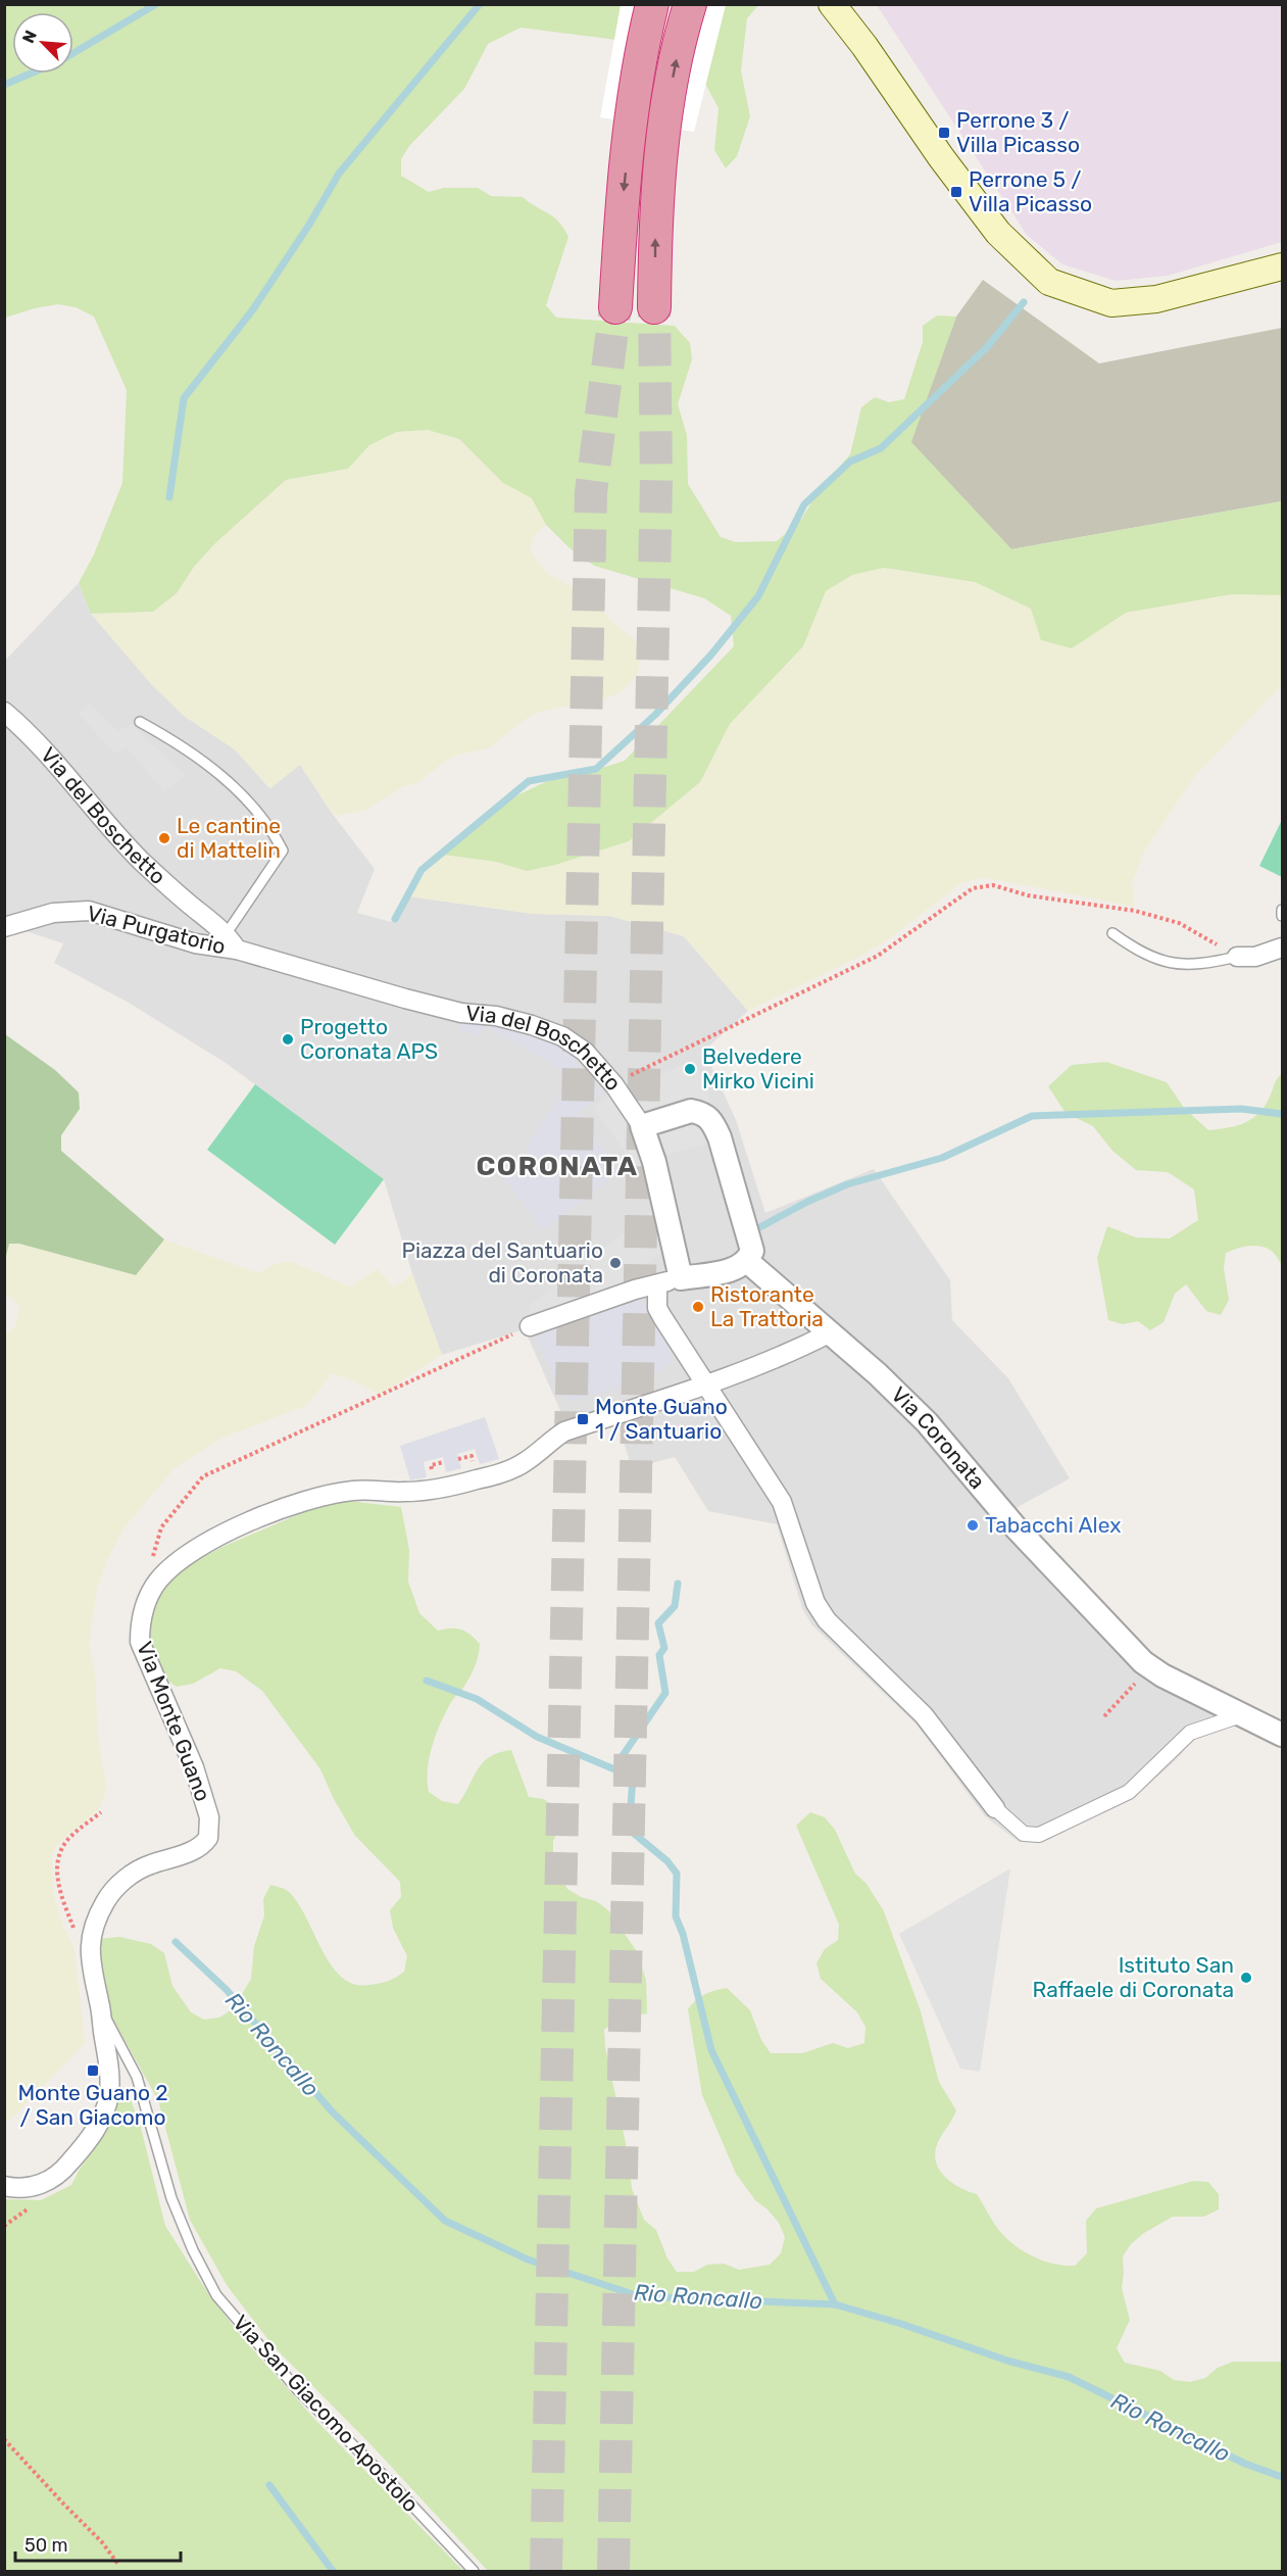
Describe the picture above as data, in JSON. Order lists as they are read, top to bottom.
{
  "streets": {
    "street": [
      "Via del Boschetto",
      "Via Purgatorio",
      "Via Coronata",
      "Via Monte Guano"
    ],
    "lane": ["Via San Giacomo Apostolo"]
  },
  "crossings": [
    ["Via del Boschetto", "Via Purgatorio"],
    ["Via Coronata", "Via Monte Guano"],
    ["Via Monte Guano", "Via San Giacomo Apostolo"]
  ],
  "districts": ["CORONATA"],
  "water": ["Rio Roncallo"],
  "places": {
    "transit": [
      "Perrone 3 / Villa Picasso",
      "Perrone 5 / Villa Picasso",
      "Monte Guano 1 / Santuario",
      "Monte Guano 2 / San Giacomo"
    ],
    "other": [
      "Le cantine di Mattelin",
      "Progetto Coronata APS",
      "Belvedere Mirko Vicini",
      "Piazza del Santuario di Coronata",
      "Ristorante La Trattoria",
      "Tabacchi Alex",
      "Istituto San Raffaele di Coronata"
    ]
  },
  "scale_bar": "50 m",
  "north": "top left"
}
